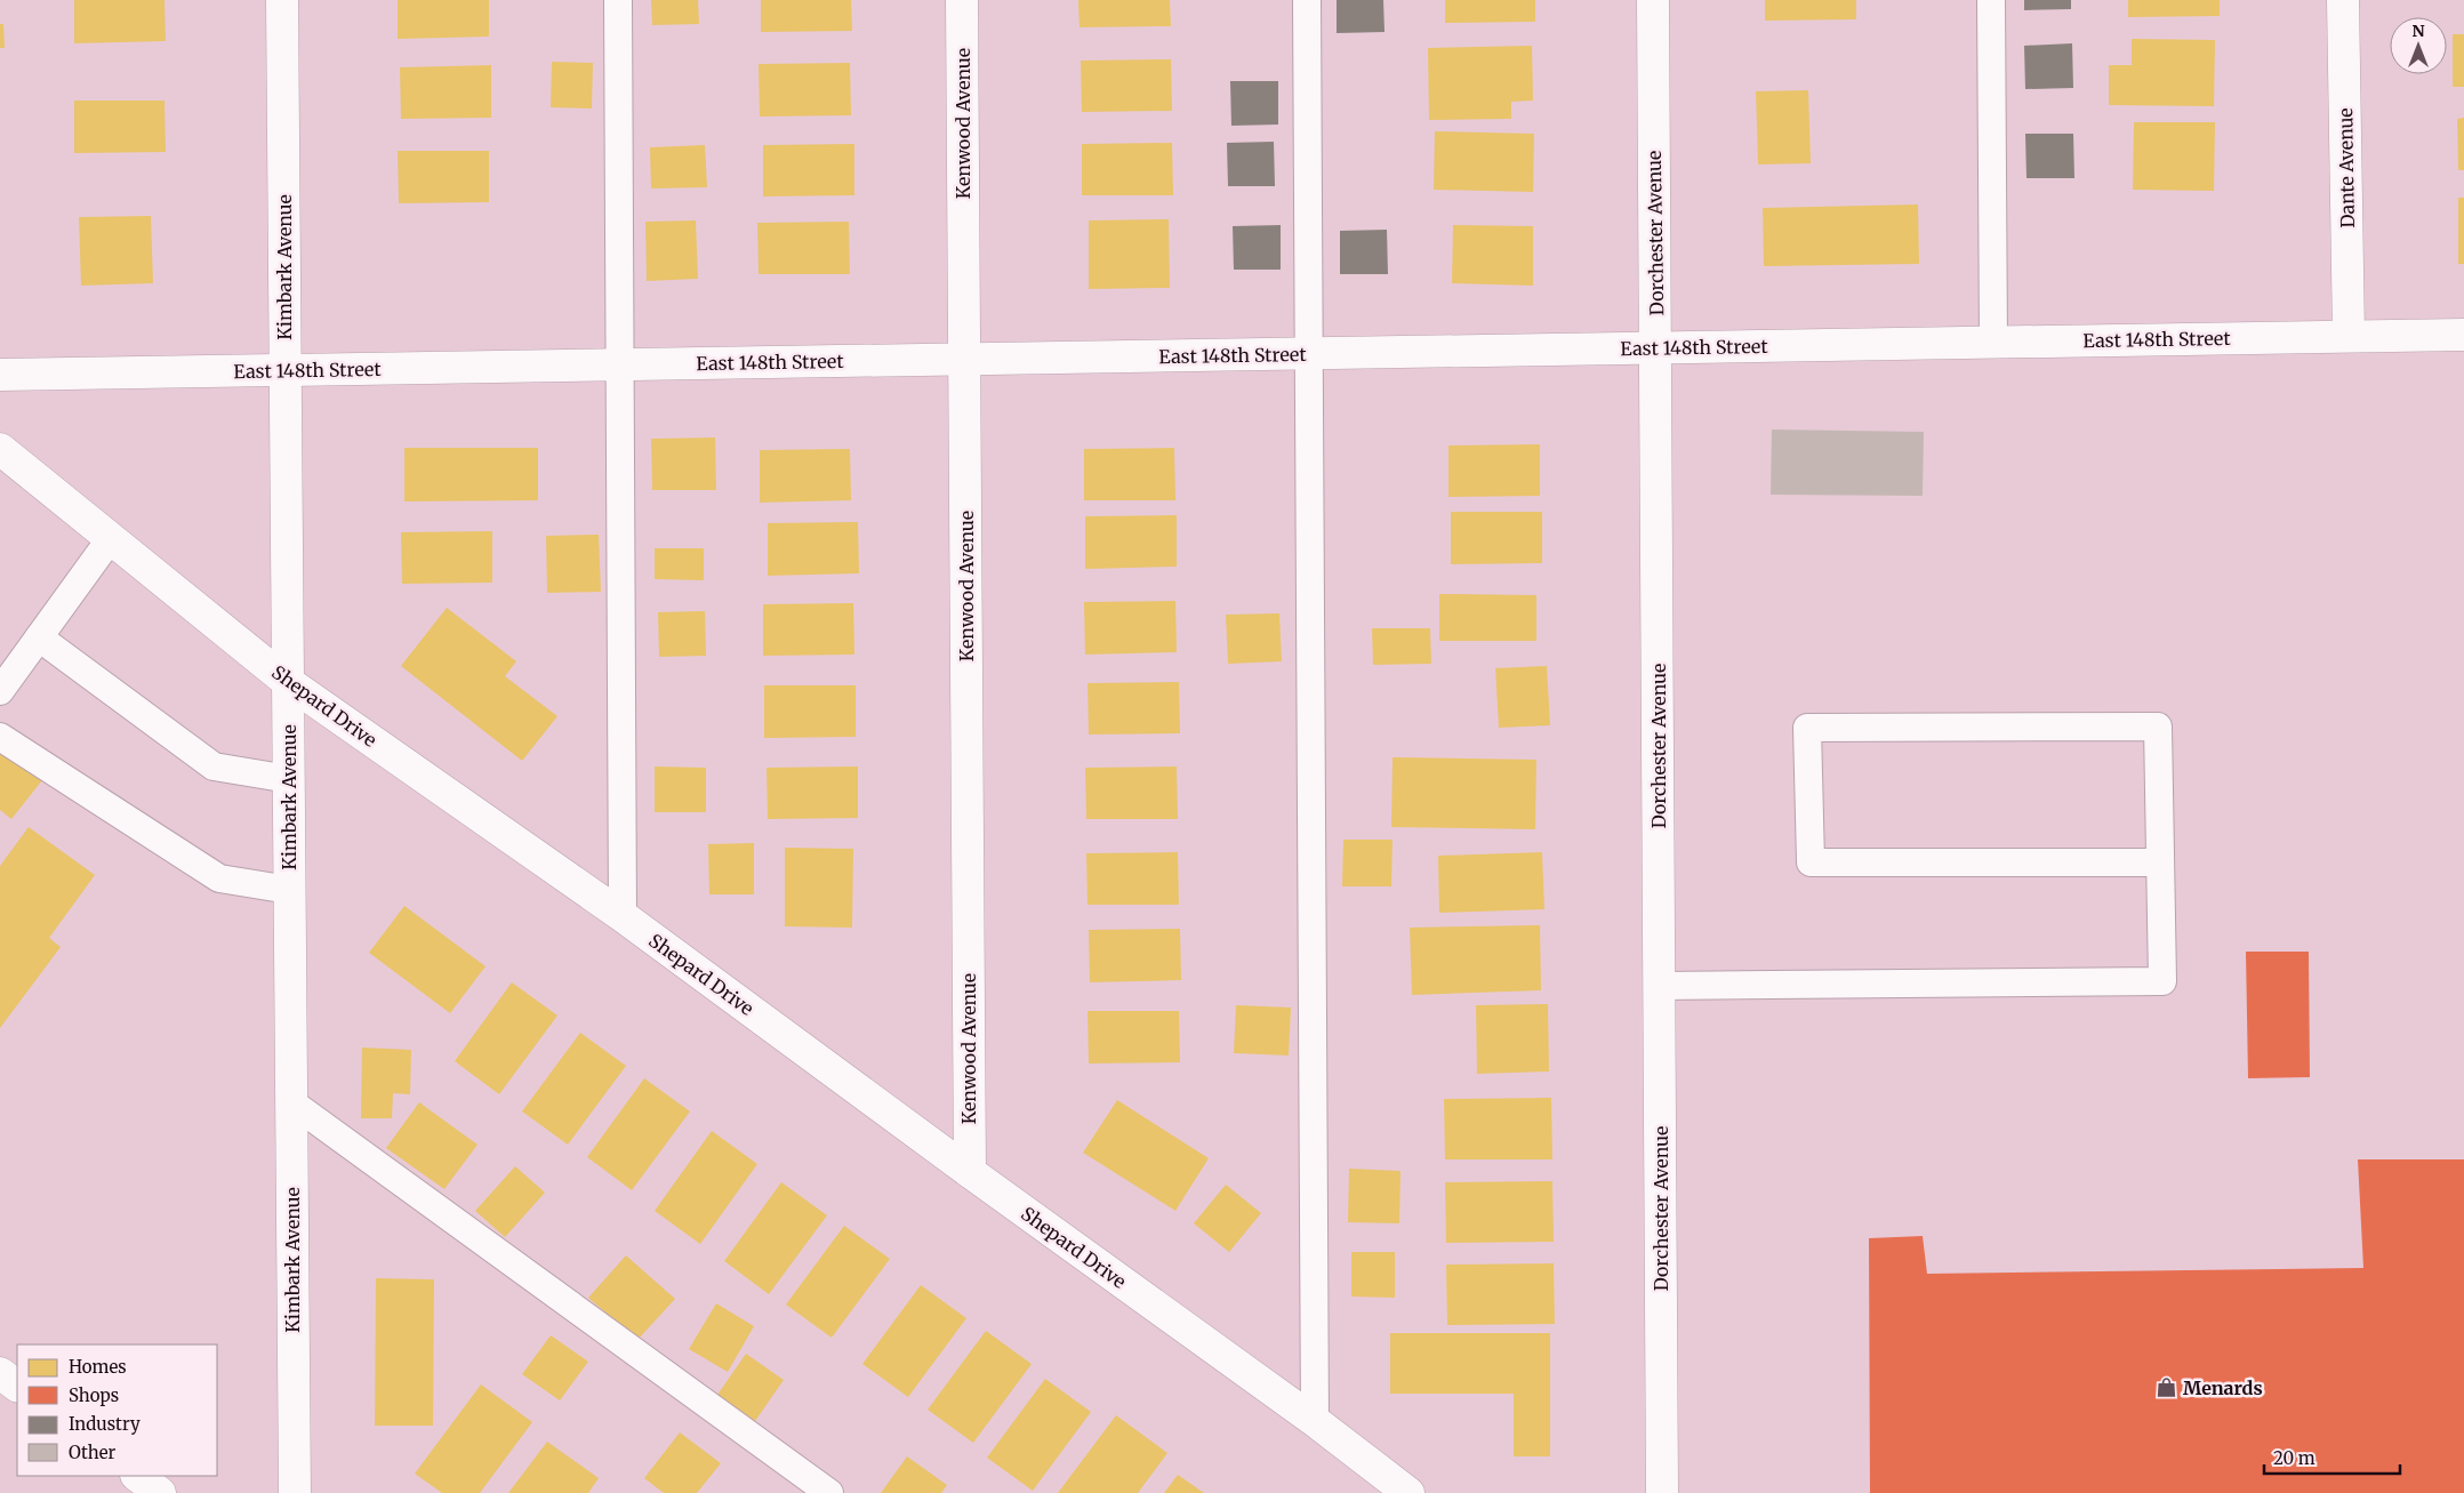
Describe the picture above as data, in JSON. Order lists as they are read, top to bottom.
{
  "streets": {
    "street": [
      "Kenwood Avenue",
      "Dante Avenue",
      "Dorchester Avenue",
      "Kimbark Avenue",
      "East 148th Street",
      "Shepard Drive"
    ]
  },
  "crossings": [
    ["Kenwood Avenue", "East 148th Street"],
    ["Kenwood Avenue", "Shepard Drive"],
    ["Dante Avenue", "East 148th Street"],
    ["Dorchester Avenue", "East 148th Street"],
    ["Kimbark Avenue", "East 148th Street"],
    ["Kimbark Avenue", "Shepard Drive"]
  ],
  "places": {
    "shop": ["Menards"]
  },
  "legend": [
    "Homes",
    "Shops",
    "Industry",
    "Other"
  ],
  "scale_bar": "20 m",
  "north": "top"
}
